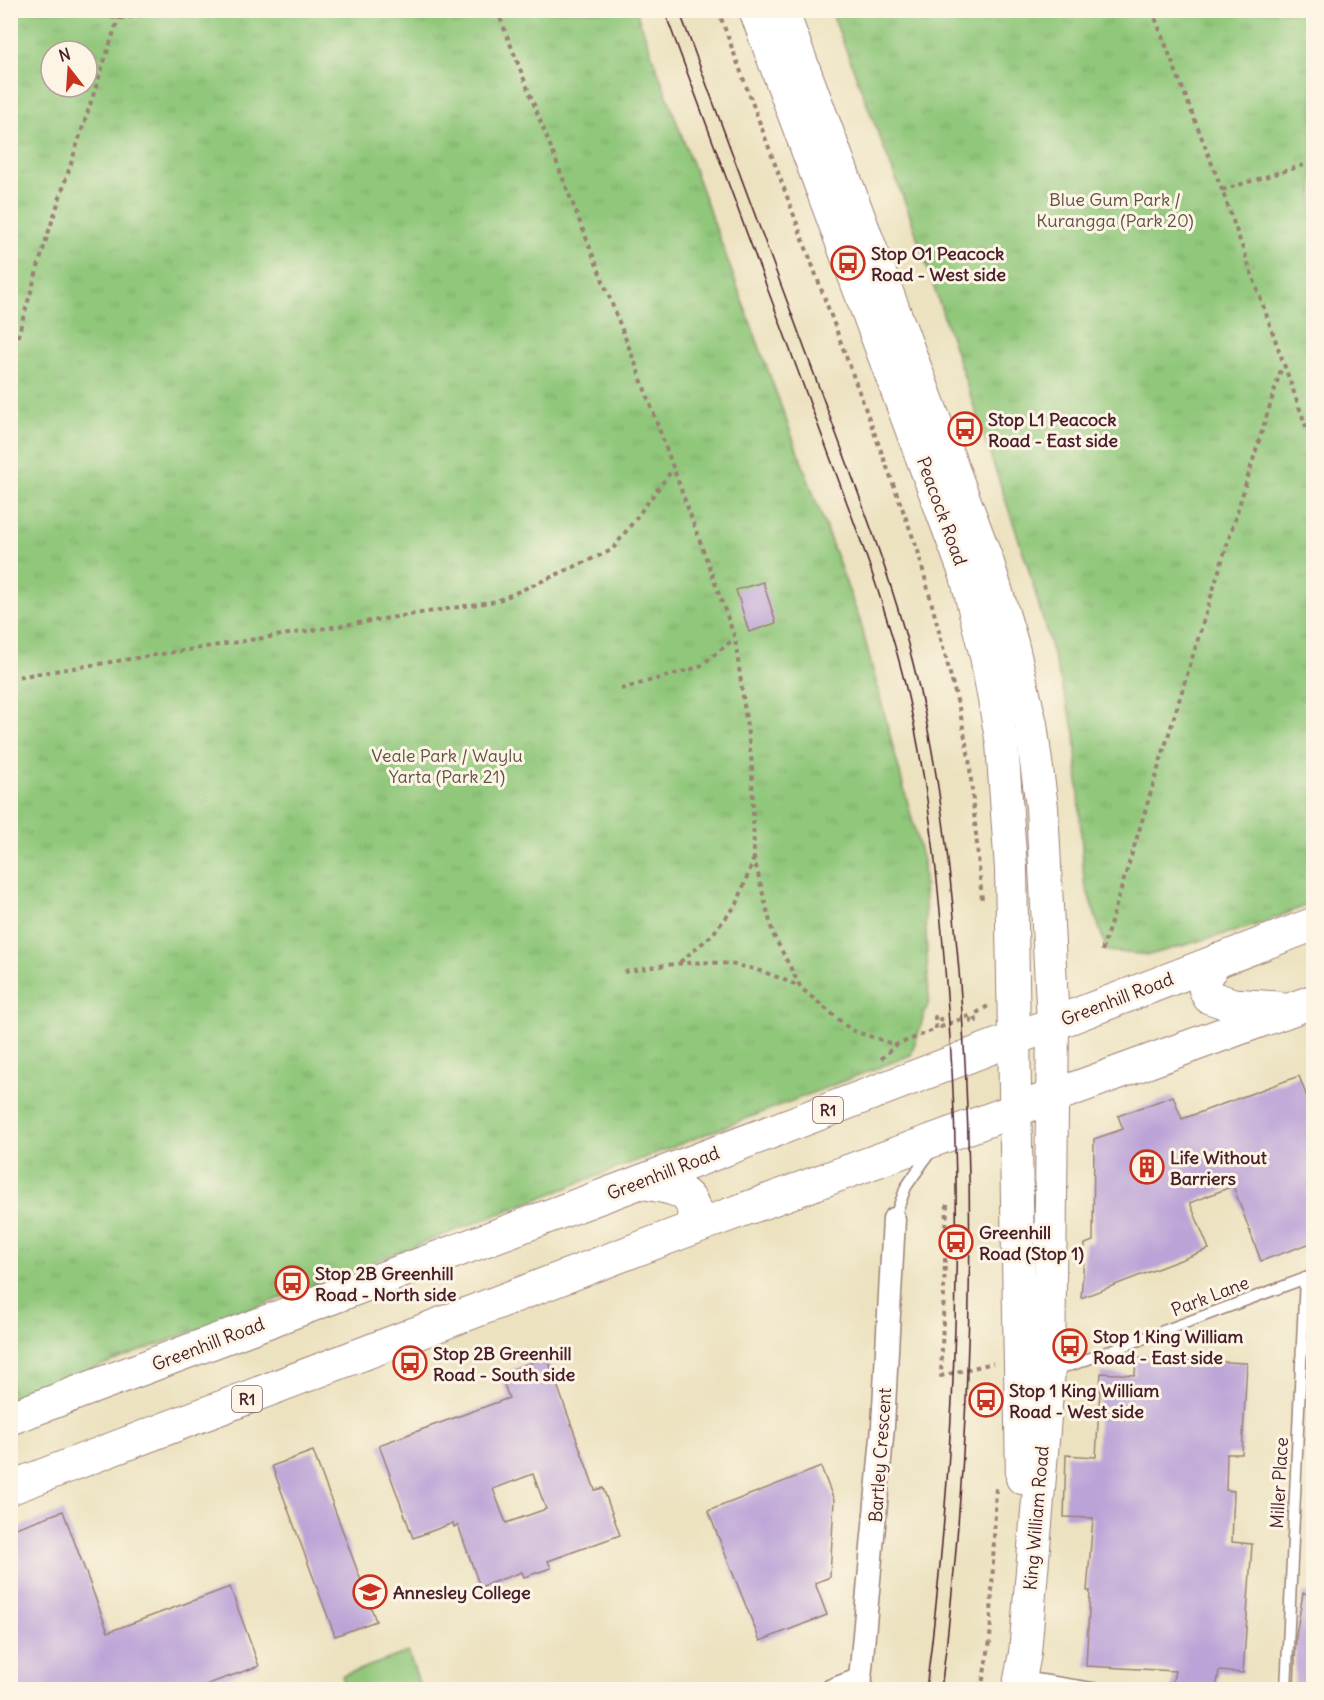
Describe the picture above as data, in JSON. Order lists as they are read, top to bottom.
{
  "streets": {
    "highway": ["Greenhill Road", "R1"],
    "main road": ["Peacock Road", "King William Road"],
    "street": ["Bartley Crescent"],
    "lane": ["Park Lane", "Miller Place"]
  },
  "crossings": [
    ["Peacock Road", "Greenhill Road"],
    ["Peacock Road", "King William Road"],
    ["Greenhill Road", "King William Road"],
    ["R1", "King William Road"],
    ["Park Lane", "Miller Place"],
    ["Park Lane", "King William Road"]
  ],
  "parks": ["Blue Gum Park / Kurangga (Park 20)", "Veale Park / Waylu Yarta (Park 21)"],
  "places": {
    "bus stop": [
      "Stop O1 Peacock Road - West side",
      "Stop L1 Peacock Road - East side",
      "Greenhill Road (Stop 1)",
      "Stop 2B Greenhill Road - North side",
      "Stop 1 King William Road - East side",
      "Stop 2B Greenhill Road - South side",
      "Stop 1 King William Road - West side"
    ],
    "building": ["Life Without Barriers"],
    "school or university": ["Annesley College"]
  },
  "north": "top"
}
